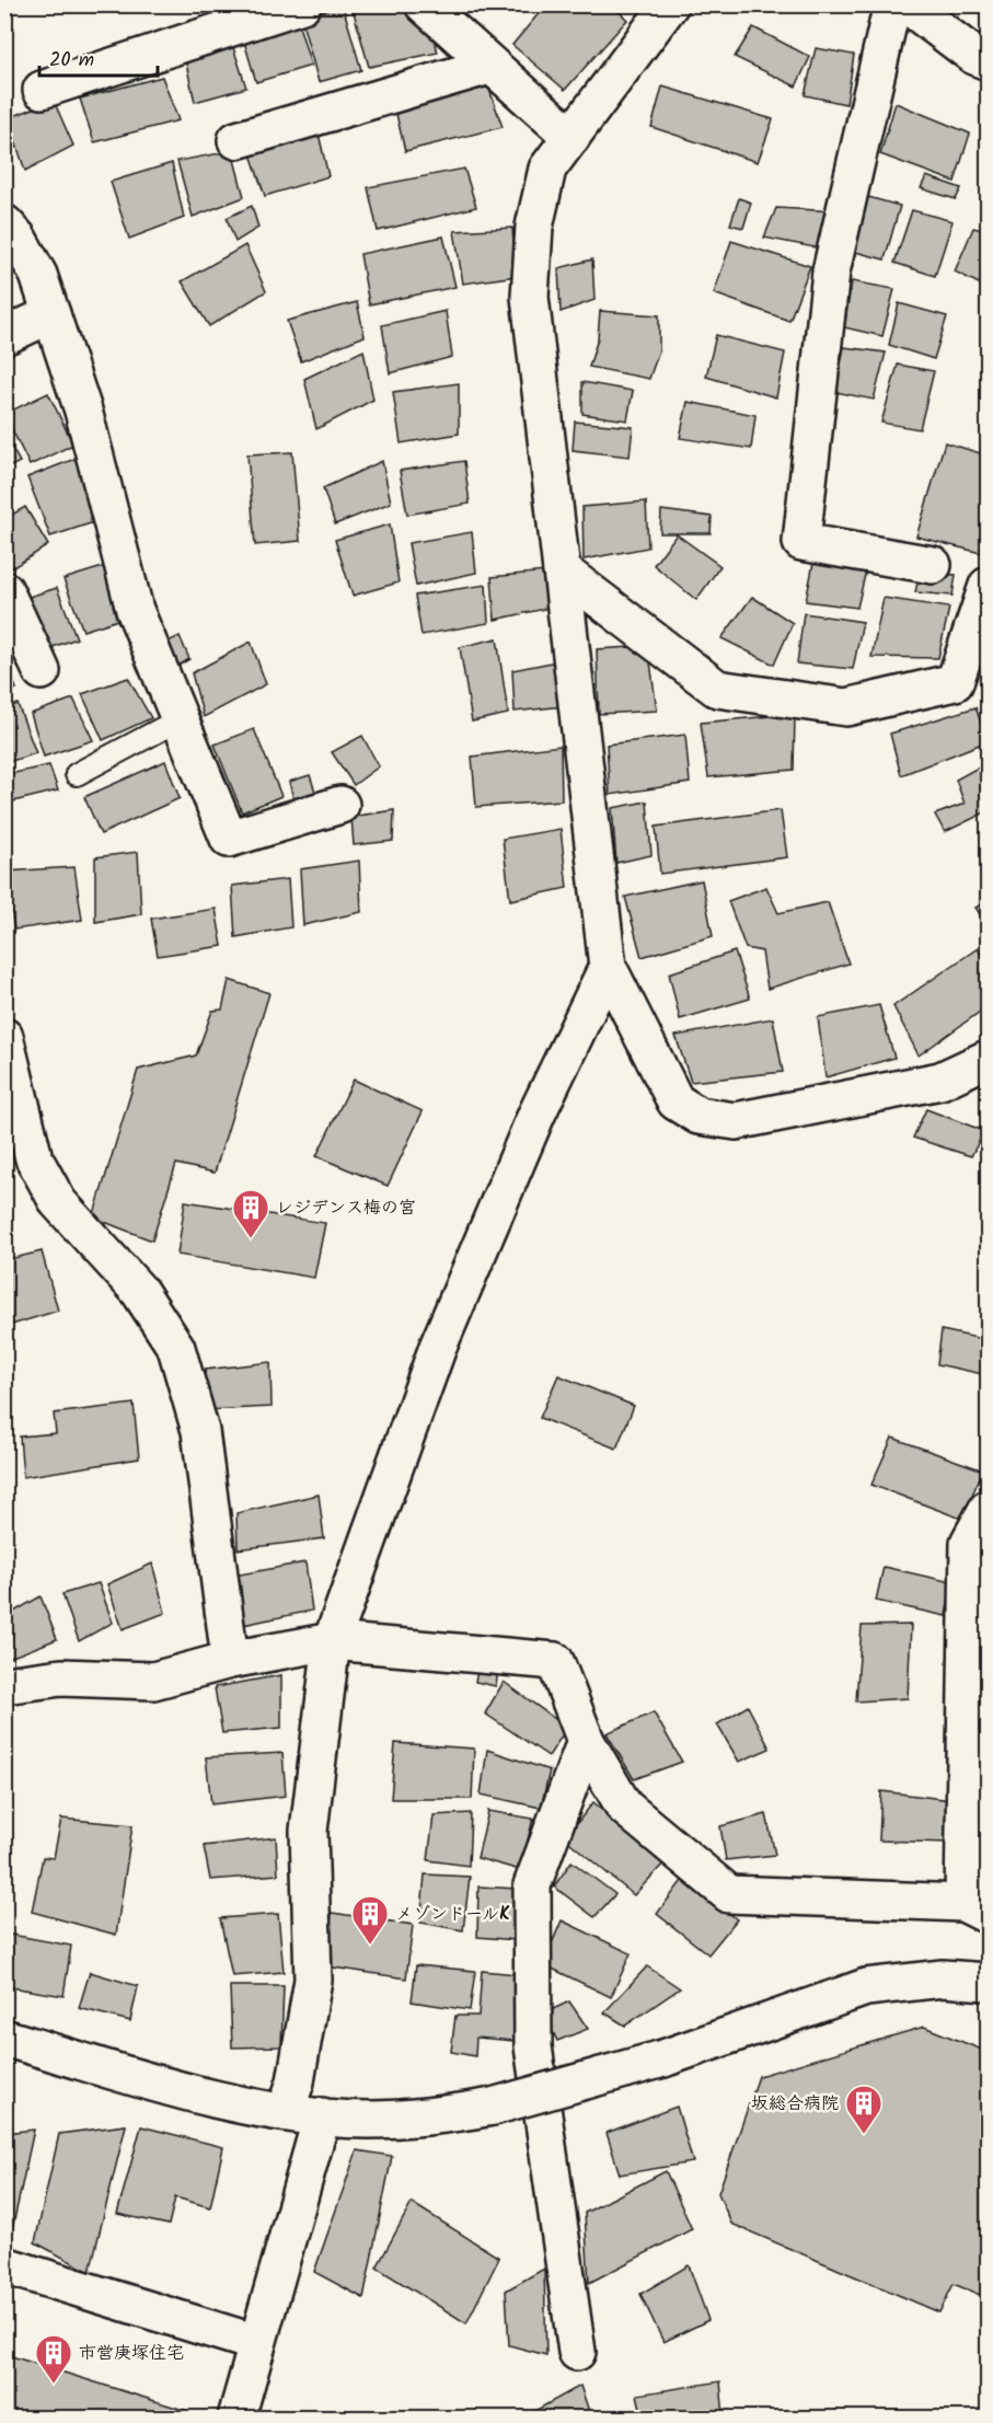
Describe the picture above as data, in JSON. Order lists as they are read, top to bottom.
{
  "places": {
    "building": [
      "レジデンス梅の宮",
      "メゾンドールK",
      "坂総合病院",
      "市営庚塚住宅"
    ]
  },
  "scale_bar": "20 m"
}
